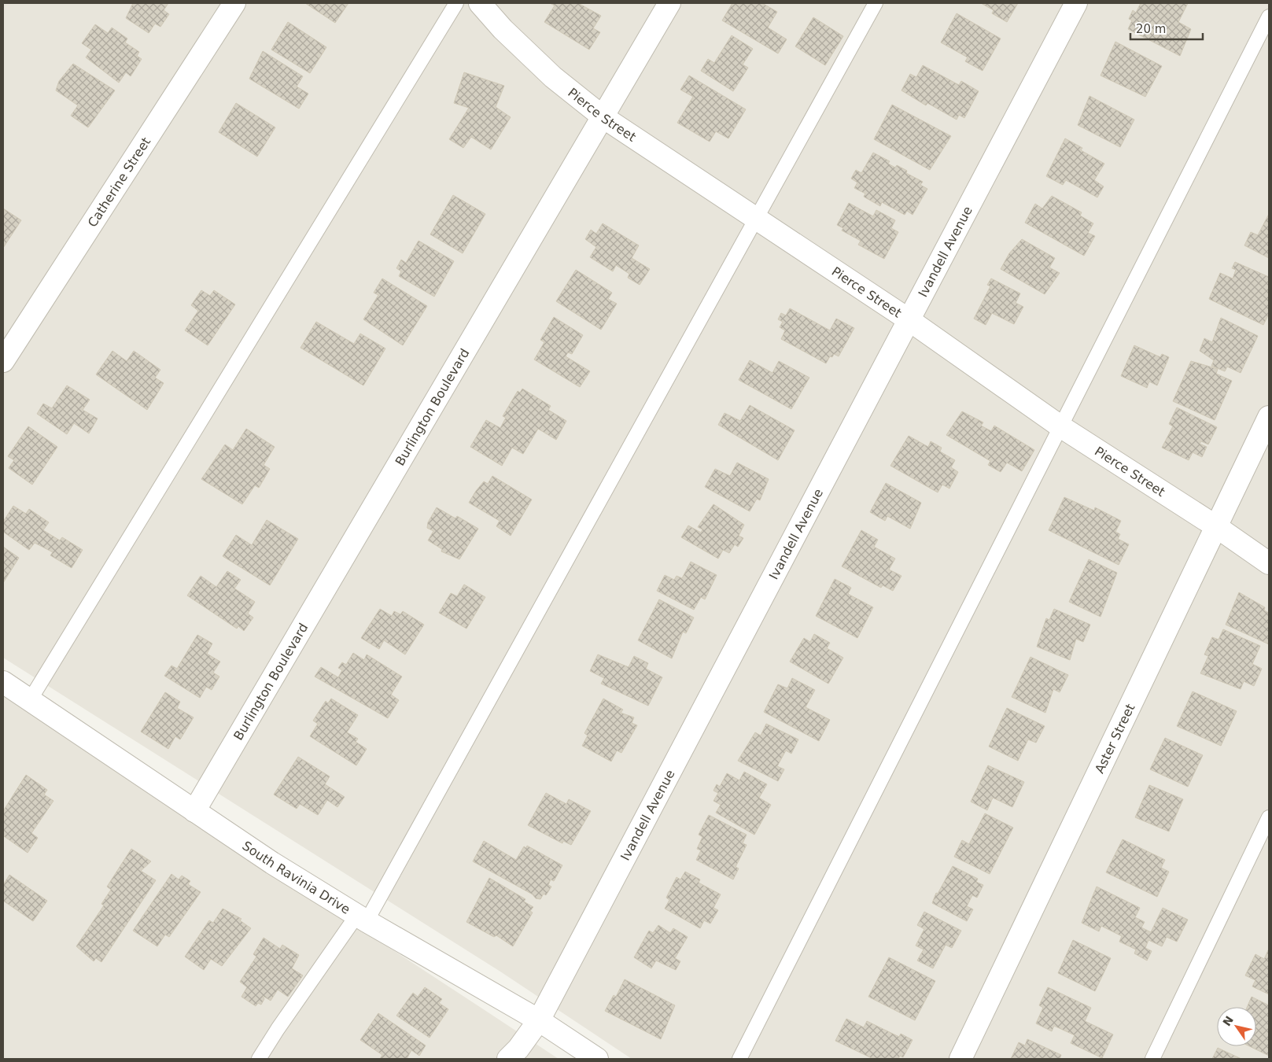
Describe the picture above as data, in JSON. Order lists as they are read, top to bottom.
{
  "streets": {
    "street": [
      "Pierce Street",
      "Catherine Street",
      "Ivandell Avenue",
      "Burlington Boulevard",
      "Aster Street",
      "South Ravinia Drive"
    ]
  },
  "crossings": [
    ["Pierce Street", "Ivandell Avenue"],
    ["Pierce Street", "Burlington Boulevard"],
    ["Pierce Street", "Aster Street"],
    ["Ivandell Avenue", "South Ravinia Drive"],
    ["Burlington Boulevard", "South Ravinia Drive"]
  ],
  "scale_bar": "20 m",
  "north": "top left"
}
